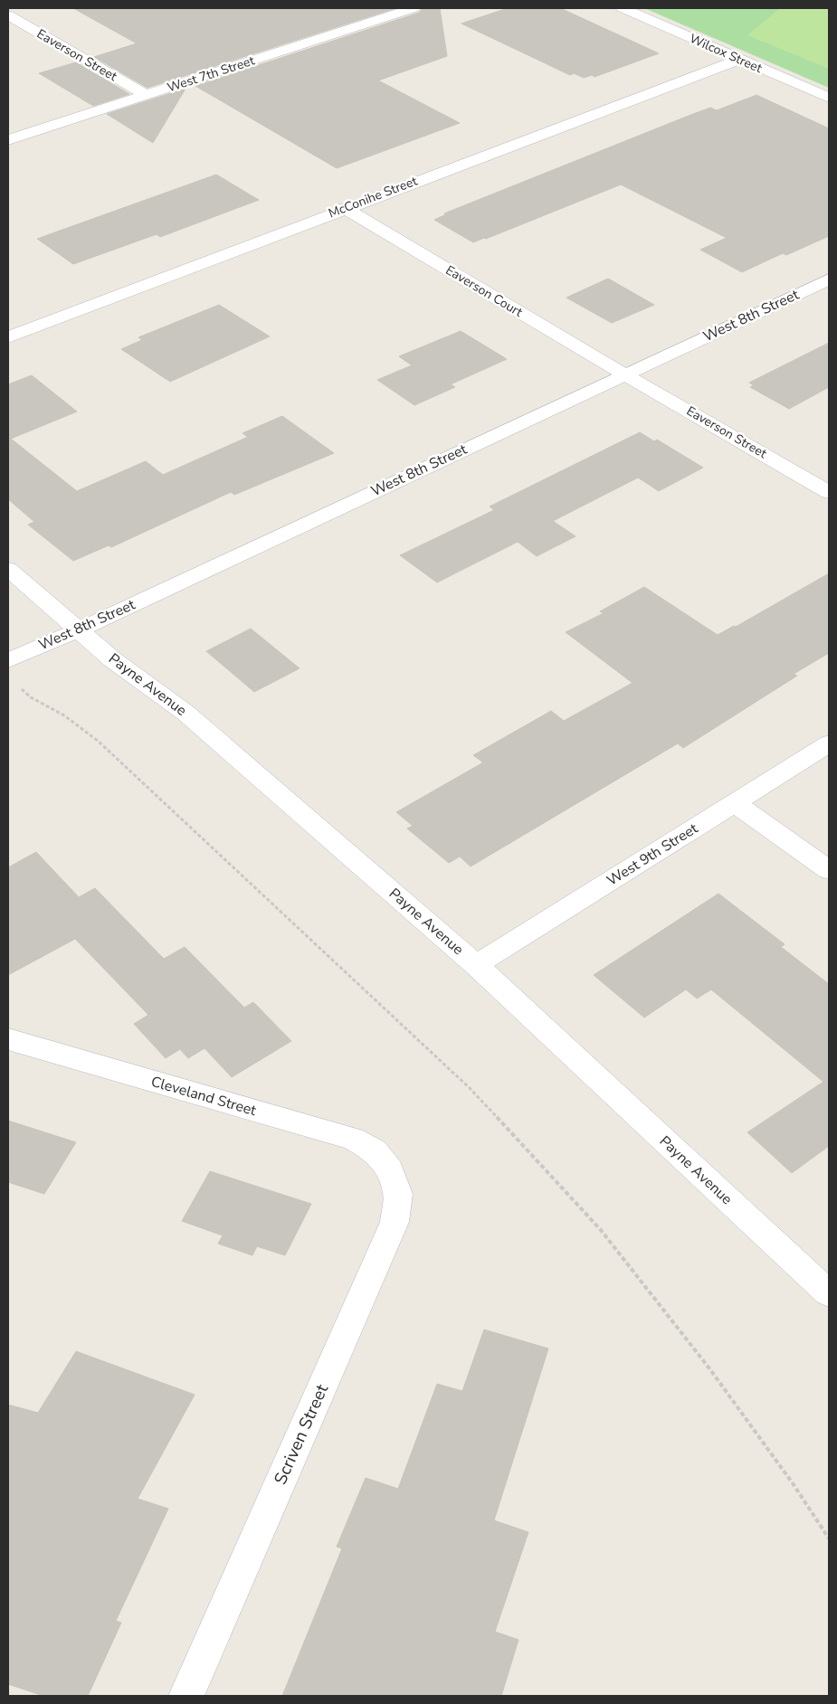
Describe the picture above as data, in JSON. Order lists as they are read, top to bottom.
{
  "streets": {
    "street": [
      "Wilcox Street",
      "Eaverson Street",
      "West 7th Street",
      "McConihe Street",
      "Eaverson Court",
      "West 8th Street",
      "Payne Avenue",
      "West 9th Street",
      "Cleveland Street",
      "Scriven Street"
    ]
  },
  "crossings": [
    ["Wilcox Street", "McConihe Street"],
    ["Eaverson Street", "West 7th Street"],
    ["Eaverson Street", "Eaverson Court"],
    ["Eaverson Street", "West 8th Street"],
    ["McConihe Street", "Eaverson Court"],
    ["Eaverson Court", "West 8th Street"],
    ["West 8th Street", "Payne Avenue"],
    ["Payne Avenue", "West 9th Street"],
    ["Cleveland Street", "Scriven Street"]
  ]
}
